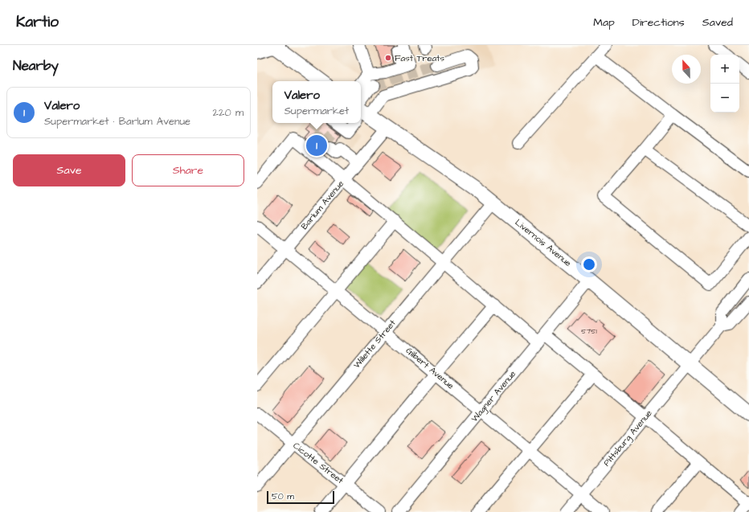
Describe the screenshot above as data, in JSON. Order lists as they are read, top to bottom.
{
  "streets": {
    "main road": ["Livernois Avenue"],
    "street": [
      "Barlum Avenue",
      "Willette Street",
      "Gilbert Avenue",
      "Wagner Avenue",
      "Pittsburg Avenue",
      "Cicotte Street"
    ]
  },
  "crossings": [
    ["Barlum Avenue", "Livernois Avenue"],
    ["Barlum Avenue", "Gilbert Avenue"],
    ["Livernois Avenue", "Willette Street"],
    ["Livernois Avenue", "Wagner Avenue"],
    ["Livernois Avenue", "Pittsburg Avenue"],
    ["Willette Street", "Gilbert Avenue"],
    ["Willette Street", "Cicotte Street"],
    ["Gilbert Avenue", "Wagner Avenue"],
    ["Gilbert Avenue", "Pittsburg Avenue"]
  ],
  "places": ["Fast Treats"],
  "house_numbers": ["5751"],
  "scale_bar": "50 m",
  "north": "top",
  "page": {
    "header": "Kartio",
    "nav": ["Map", "Directions", "Saved"],
    "heading": "Nearby",
    "map_buttons": ["+", "−"],
    "popup": ["Valero", "Supermarket"],
    "list": [
      {
        "mark": "1",
        "name": "Valero",
        "note": "Supermarket · Barlum Avenue",
        "value": "220 m"
      }
    ],
    "pins": "1",
    "buttons": ["Save", "Share"],
    "scale": "50 m"
  }
}
